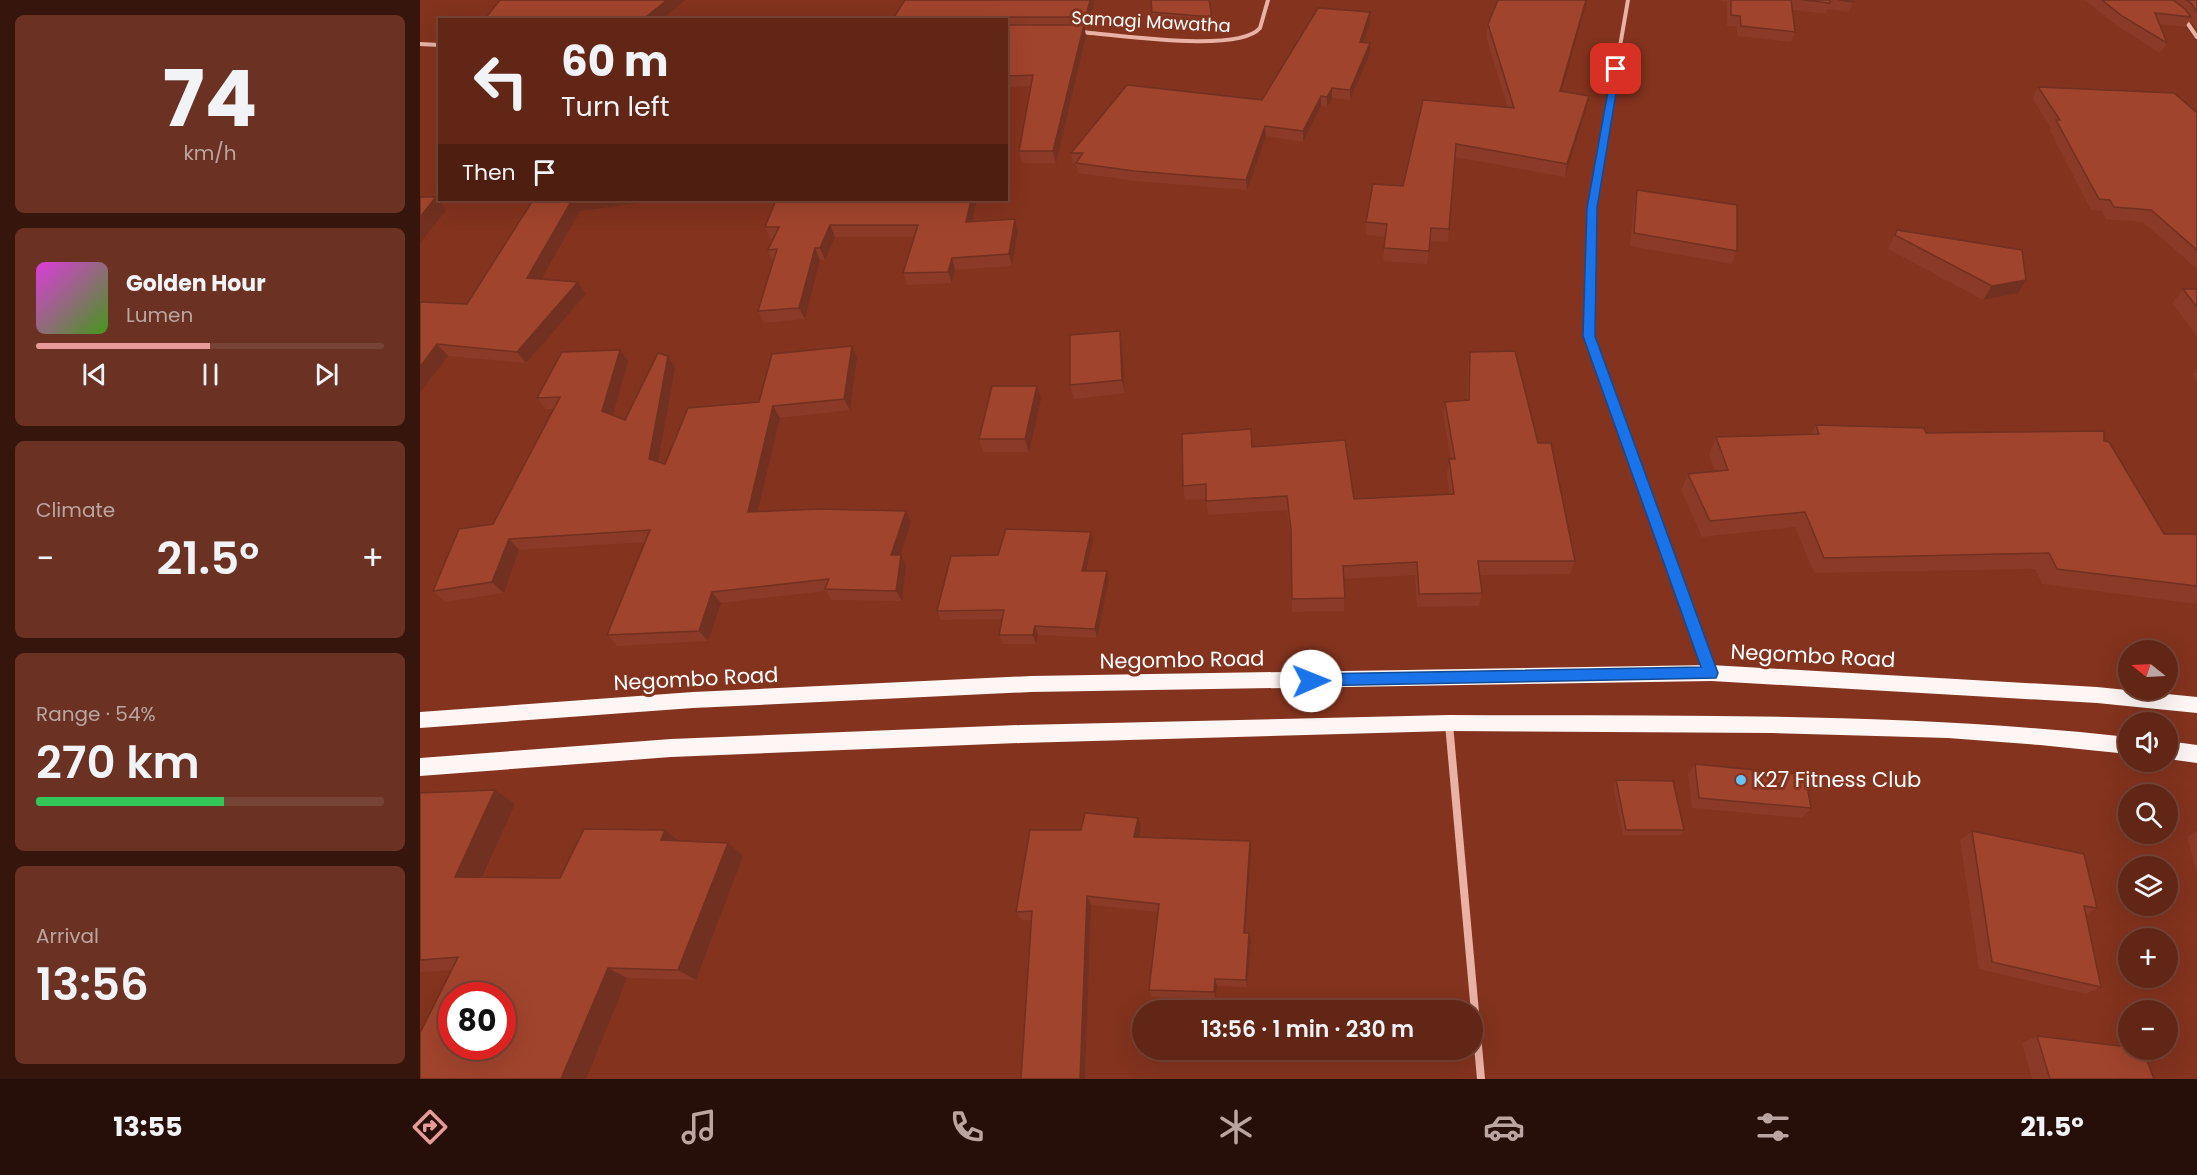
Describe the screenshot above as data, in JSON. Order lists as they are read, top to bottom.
{
  "streets": {
    "highway": ["Negombo Road"],
    "street": ["Samagi Mawatha"]
  },
  "places": ["K27 Fitness Club"],
  "north": "left",
  "page": {
    "tile": [
      ["74", "km/h"],
      "Climate",
      ["Range · 54%", "270 km"],
      ["Arrival", "13:56"]
    ],
    "turn": ["60 m", "Turn left"],
    "then": "Then",
    "song": ["Golden Hour", "Lumen"],
    "heat": ["−", "21.5°", "+"],
    "map_buttons": ["+", "−"],
    "limit": "80",
    "trip": "13:56 · 1 min · 230 m",
    "tabs": ["13:55", "21.5°"]
  }
}
